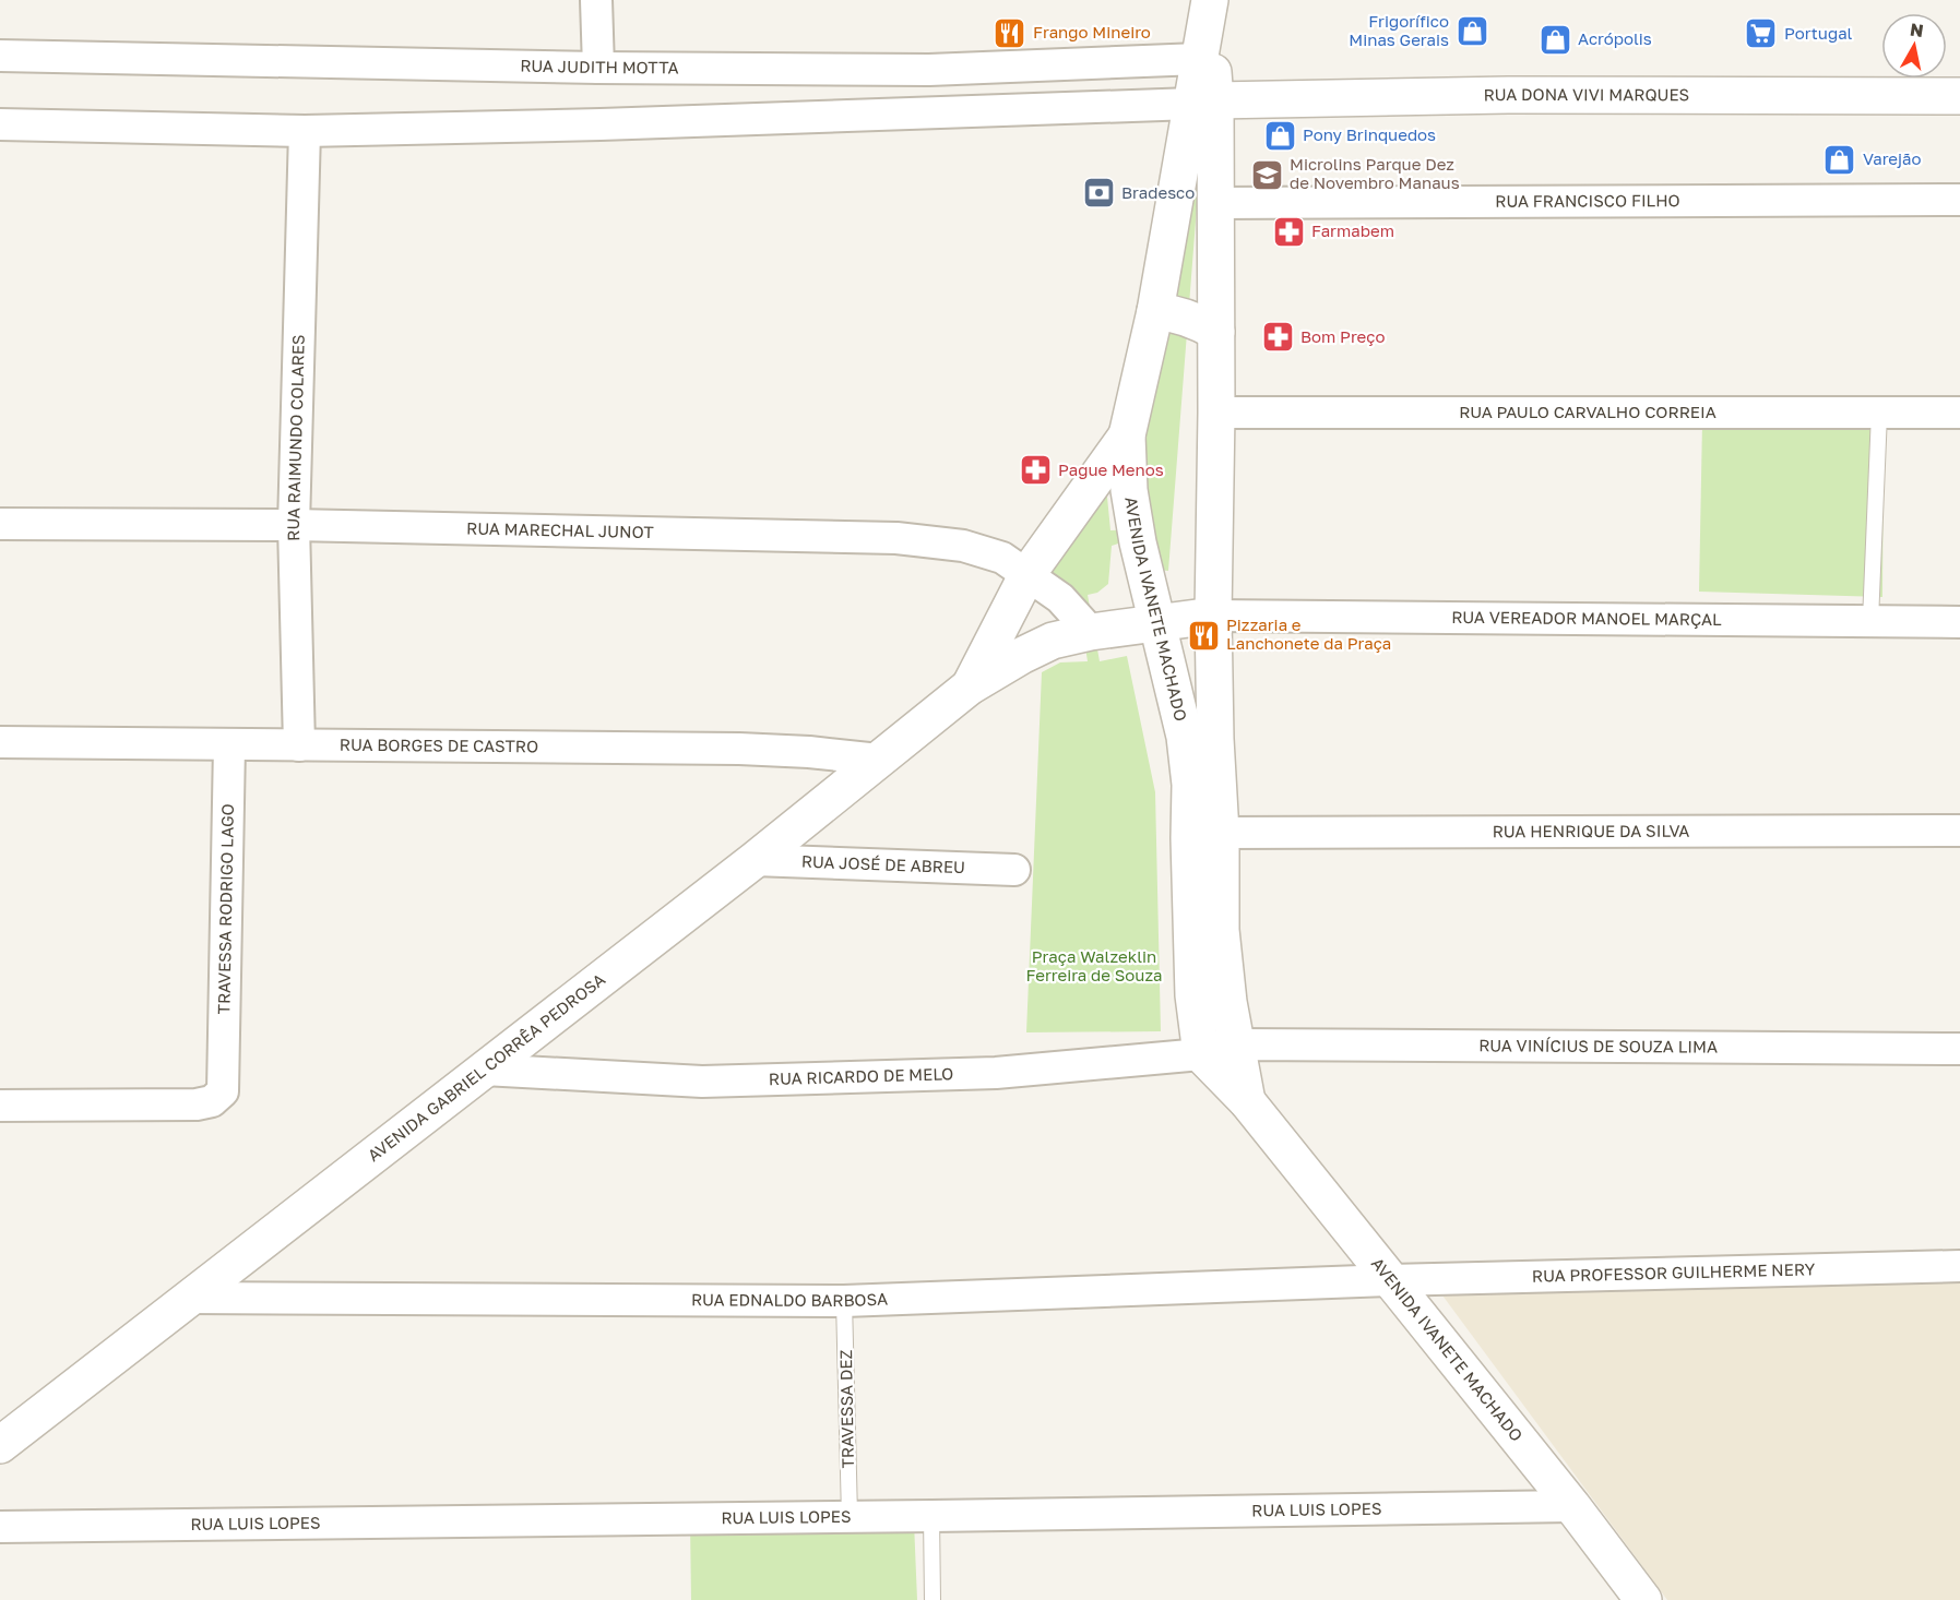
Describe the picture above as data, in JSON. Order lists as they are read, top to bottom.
{
  "streets": {
    "street": [
      "RUA JUDITH MOTTA",
      "RUA DONA VIVI MARQUES",
      "RUA FRANCISCO FILHO",
      "RUA PAULO CARVALHO CORREIA",
      "RUA RAIMUNDO COLARES",
      "RUA MARECHAL JUNOT",
      "AVENIDA IVANETE MACHADO",
      "RUA VEREADOR MANOEL MARÇAL",
      "RUA BORGES DE CASTRO",
      "RUA HENRIQUE DA SILVA",
      "RUA JOSÉ DE ABREU",
      "TRAVESSA RODRIGO LAGO",
      "RUA VINÍCIUS DE SOUZA LIMA",
      "AVENIDA GABRIEL CORRÊA PEDROSA",
      "RUA RICARDO DE MELO",
      "RUA PROFESSOR GUILHERME NERY",
      "RUA EDNALDO BARBOSA",
      "RUA LUIS LOPES"
    ],
    "lane": ["TRAVESSA DEZ"]
  },
  "crossings": [
    ["RUA JUDITH MOTTA", "AVENIDA IVANETE MACHADO"],
    ["RUA DONA VIVI MARQUES", "AVENIDA IVANETE MACHADO"],
    ["RUA FRANCISCO FILHO", "AVENIDA IVANETE MACHADO"],
    ["RUA PAULO CARVALHO CORREIA", "AVENIDA IVANETE MACHADO"],
    ["RUA RAIMUNDO COLARES", "RUA MARECHAL JUNOT"],
    ["RUA RAIMUNDO COLARES", "RUA BORGES DE CASTRO"],
    ["RUA MARECHAL JUNOT", "AVENIDA GABRIEL CORRÊA PEDROSA"],
    ["AVENIDA IVANETE MACHADO", "RUA VEREADOR MANOEL MARÇAL"],
    ["AVENIDA IVANETE MACHADO", "RUA HENRIQUE DA SILVA"],
    ["AVENIDA IVANETE MACHADO", "RUA VINÍCIUS DE SOUZA LIMA"],
    ["AVENIDA IVANETE MACHADO", "AVENIDA GABRIEL CORRÊA PEDROSA"],
    ["AVENIDA IVANETE MACHADO", "RUA RICARDO DE MELO"],
    ["AVENIDA IVANETE MACHADO", "RUA PROFESSOR GUILHERME NERY"],
    ["AVENIDA IVANETE MACHADO", "RUA EDNALDO BARBOSA"],
    ["AVENIDA IVANETE MACHADO", "RUA LUIS LOPES"],
    ["RUA VEREADOR MANOEL MARÇAL", "AVENIDA GABRIEL CORRÊA PEDROSA"],
    ["RUA BORGES DE CASTRO", "TRAVESSA RODRIGO LAGO"],
    ["RUA BORGES DE CASTRO", "AVENIDA GABRIEL CORRÊA PEDROSA"],
    ["RUA JOSÉ DE ABREU", "AVENIDA GABRIEL CORRÊA PEDROSA"],
    ["RUA VINÍCIUS DE SOUZA LIMA", "RUA RICARDO DE MELO"],
    ["AVENIDA GABRIEL CORRÊA PEDROSA", "RUA RICARDO DE MELO"],
    ["AVENIDA GABRIEL CORRÊA PEDROSA", "RUA EDNALDO BARBOSA"],
    ["RUA PROFESSOR GUILHERME NERY", "RUA EDNALDO BARBOSA"],
    ["RUA EDNALDO BARBOSA", "TRAVESSA DEZ"],
    ["TRAVESSA DEZ", "RUA LUIS LOPES"]
  ],
  "parks": ["Praça Walzeklin Ferreira de Souza"],
  "places": {
    "shop": [
      "Frigorífico Minas Gerais",
      "Acrópolis",
      "Pony Brinquedos",
      "Varejão"
    ],
    "restaurant": ["Frango Mineiro", "Pizzaria e Lanchonete da Praça"],
    "supermarket": ["Portugal"],
    "school or university": ["Microlins Parque Dez de Novembro Manaus"],
    "bank": ["Bradesco"],
    "pharmacy": ["Farmabem", "Bom Preço", "Pague Menos"]
  },
  "north": "top"
}
